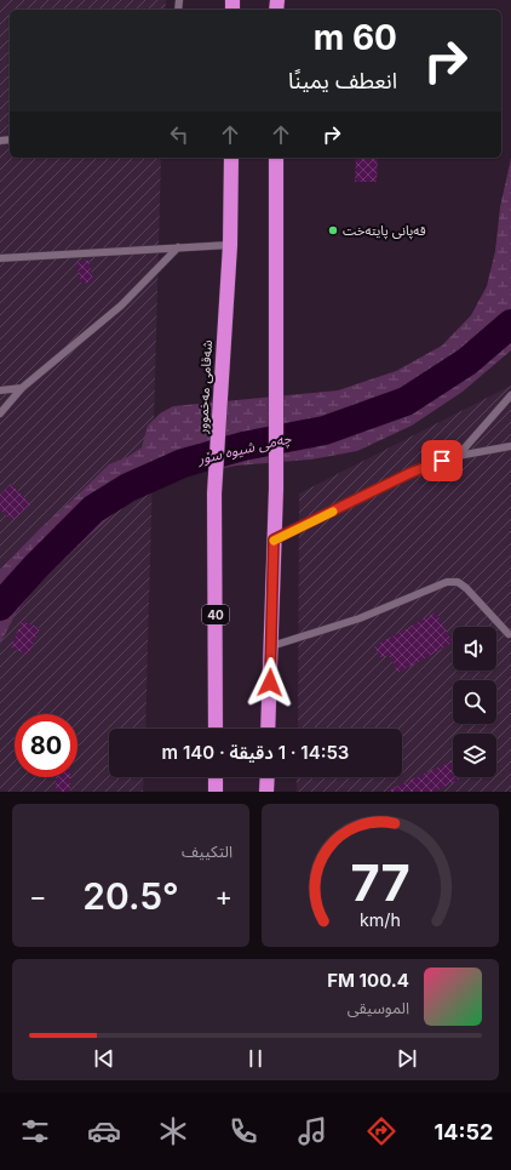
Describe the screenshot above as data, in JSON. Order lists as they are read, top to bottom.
{
  "streets": {
    "highway": ["شەقامی مەخموور", "40"]
  },
  "water": ["چەمی شیوە سۆر"],
  "places": ["قەپانی پایتەخت"],
  "page": {
    "turn": ["60 m", "انعطف يمينًا"],
    "limit": "80",
    "trip": "14:53 · 1 دقيقة · 140 m",
    "tile": "التكييف",
    "heat": ["−", "20.5°", "+"],
    "song": ["100.4 FM", "الموسيقى"],
    "tabs": "14:52",
    "gauge": ["77", "km/h"]
  }
}
